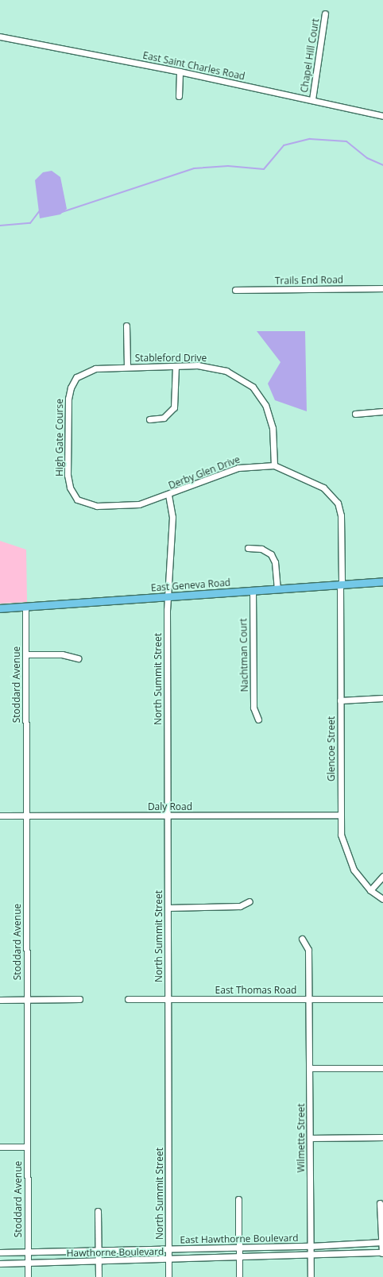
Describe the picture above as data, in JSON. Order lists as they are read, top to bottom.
{
  "streets": {
    "main road": ["East Geneva Road"],
    "street": [
      "Chapel Hill Court",
      "East Saint Charles Road",
      "Trails End Road",
      "Stableford Drive",
      "High Gate Course",
      "Derby Glen Drive",
      "Nachtman Court",
      "North Summit Street",
      "Stoddard Avenue",
      "Glencoe Street",
      "Daly Road",
      "East Thomas Road",
      "Wilmette Street",
      "East Hawthorne Boulevard",
      "Hawthorne Boulevard"
    ]
  },
  "crossings": [
    ["Chapel Hill Court", "East Saint Charles Road"],
    ["Stableford Drive", "High Gate Course"],
    ["Stableford Drive", "Derby Glen Drive"],
    ["Stableford Drive", "Glencoe Street"],
    ["High Gate Course", "Derby Glen Drive"],
    ["Derby Glen Drive", "North Summit Street"],
    ["Derby Glen Drive", "Glencoe Street"],
    ["East Geneva Road", "Nachtman Court"],
    ["East Geneva Road", "North Summit Street"],
    ["East Geneva Road", "Stoddard Avenue"],
    ["East Geneva Road", "Glencoe Street"],
    ["North Summit Street", "Daly Road"],
    ["North Summit Street", "East Thomas Road"],
    ["North Summit Street", "East Hawthorne Boulevard"],
    ["North Summit Street", "Hawthorne Boulevard"],
    ["Stoddard Avenue", "Daly Road"],
    ["Stoddard Avenue", "East Hawthorne Boulevard"],
    ["Stoddard Avenue", "Hawthorne Boulevard"],
    ["Glencoe Street", "Daly Road"],
    ["East Thomas Road", "Wilmette Street"],
    ["Wilmette Street", "East Hawthorne Boulevard"],
    ["Wilmette Street", "Hawthorne Boulevard"]
  ]
}
